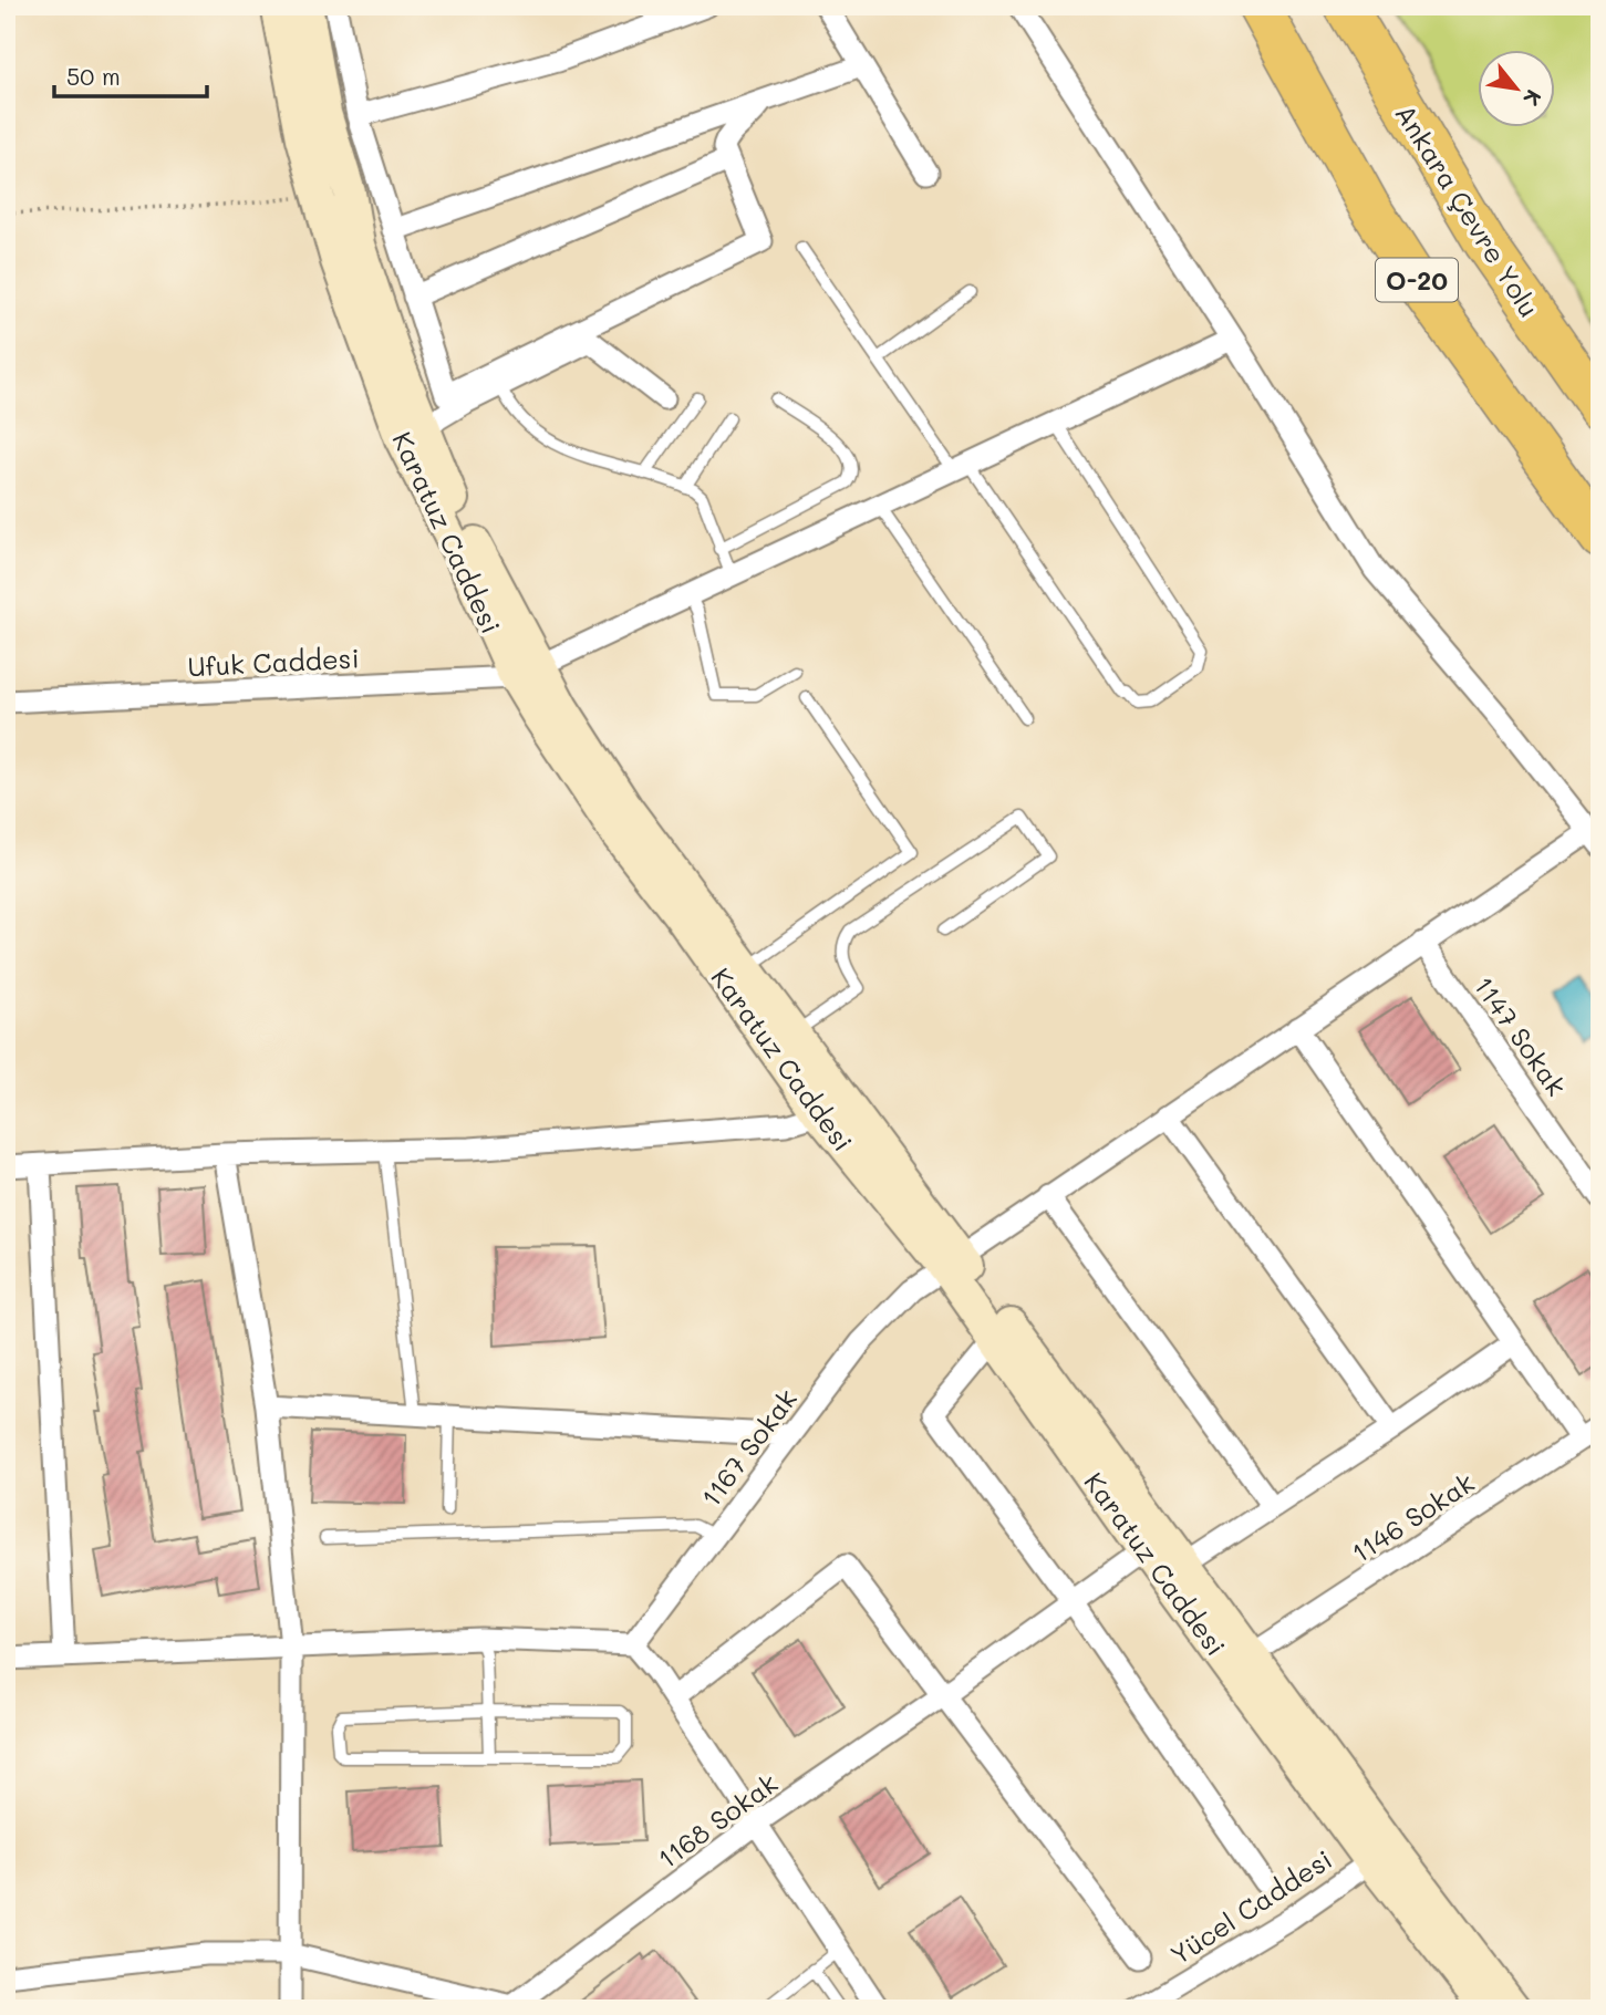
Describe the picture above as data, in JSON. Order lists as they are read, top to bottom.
{
  "streets": {
    "highway": ["Ankara Çevre Yolu", "O-20"],
    "street": [
      "Karatuz Caddesi",
      "Ufuk Caddesi",
      "1147 Sokak",
      "1167 Sokak",
      "1146 Sokak",
      "1168 Sokak",
      "Yücel Caddesi"
    ]
  },
  "crossings": [
    ["Karatuz Caddesi", "Ufuk Caddesi"],
    ["Karatuz Caddesi", "1167 Sokak"],
    ["Karatuz Caddesi", "1146 Sokak"],
    ["Karatuz Caddesi", "1168 Sokak"],
    ["Karatuz Caddesi", "Yücel Caddesi"],
    ["1147 Sokak", "1167 Sokak"]
  ],
  "scale_bar": "50 m",
  "north": "bottom right"
}
